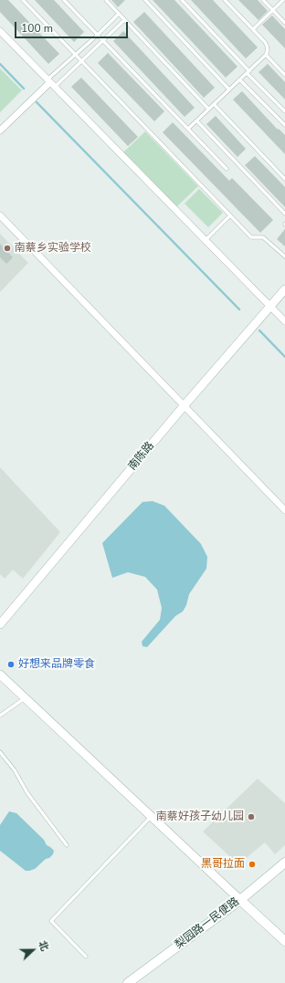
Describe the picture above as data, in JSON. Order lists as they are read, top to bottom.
{
  "streets": {
    "main road": ["梨园路一民便路"],
    "street": ["南陈路"]
  },
  "places": [
    "南蔡乡实验学校",
    "好想来品牌零食",
    "南蔡好孩子幼儿园",
    "黑哥拉面"
  ],
  "scale_bar": "100 m",
  "north": "right"
}
